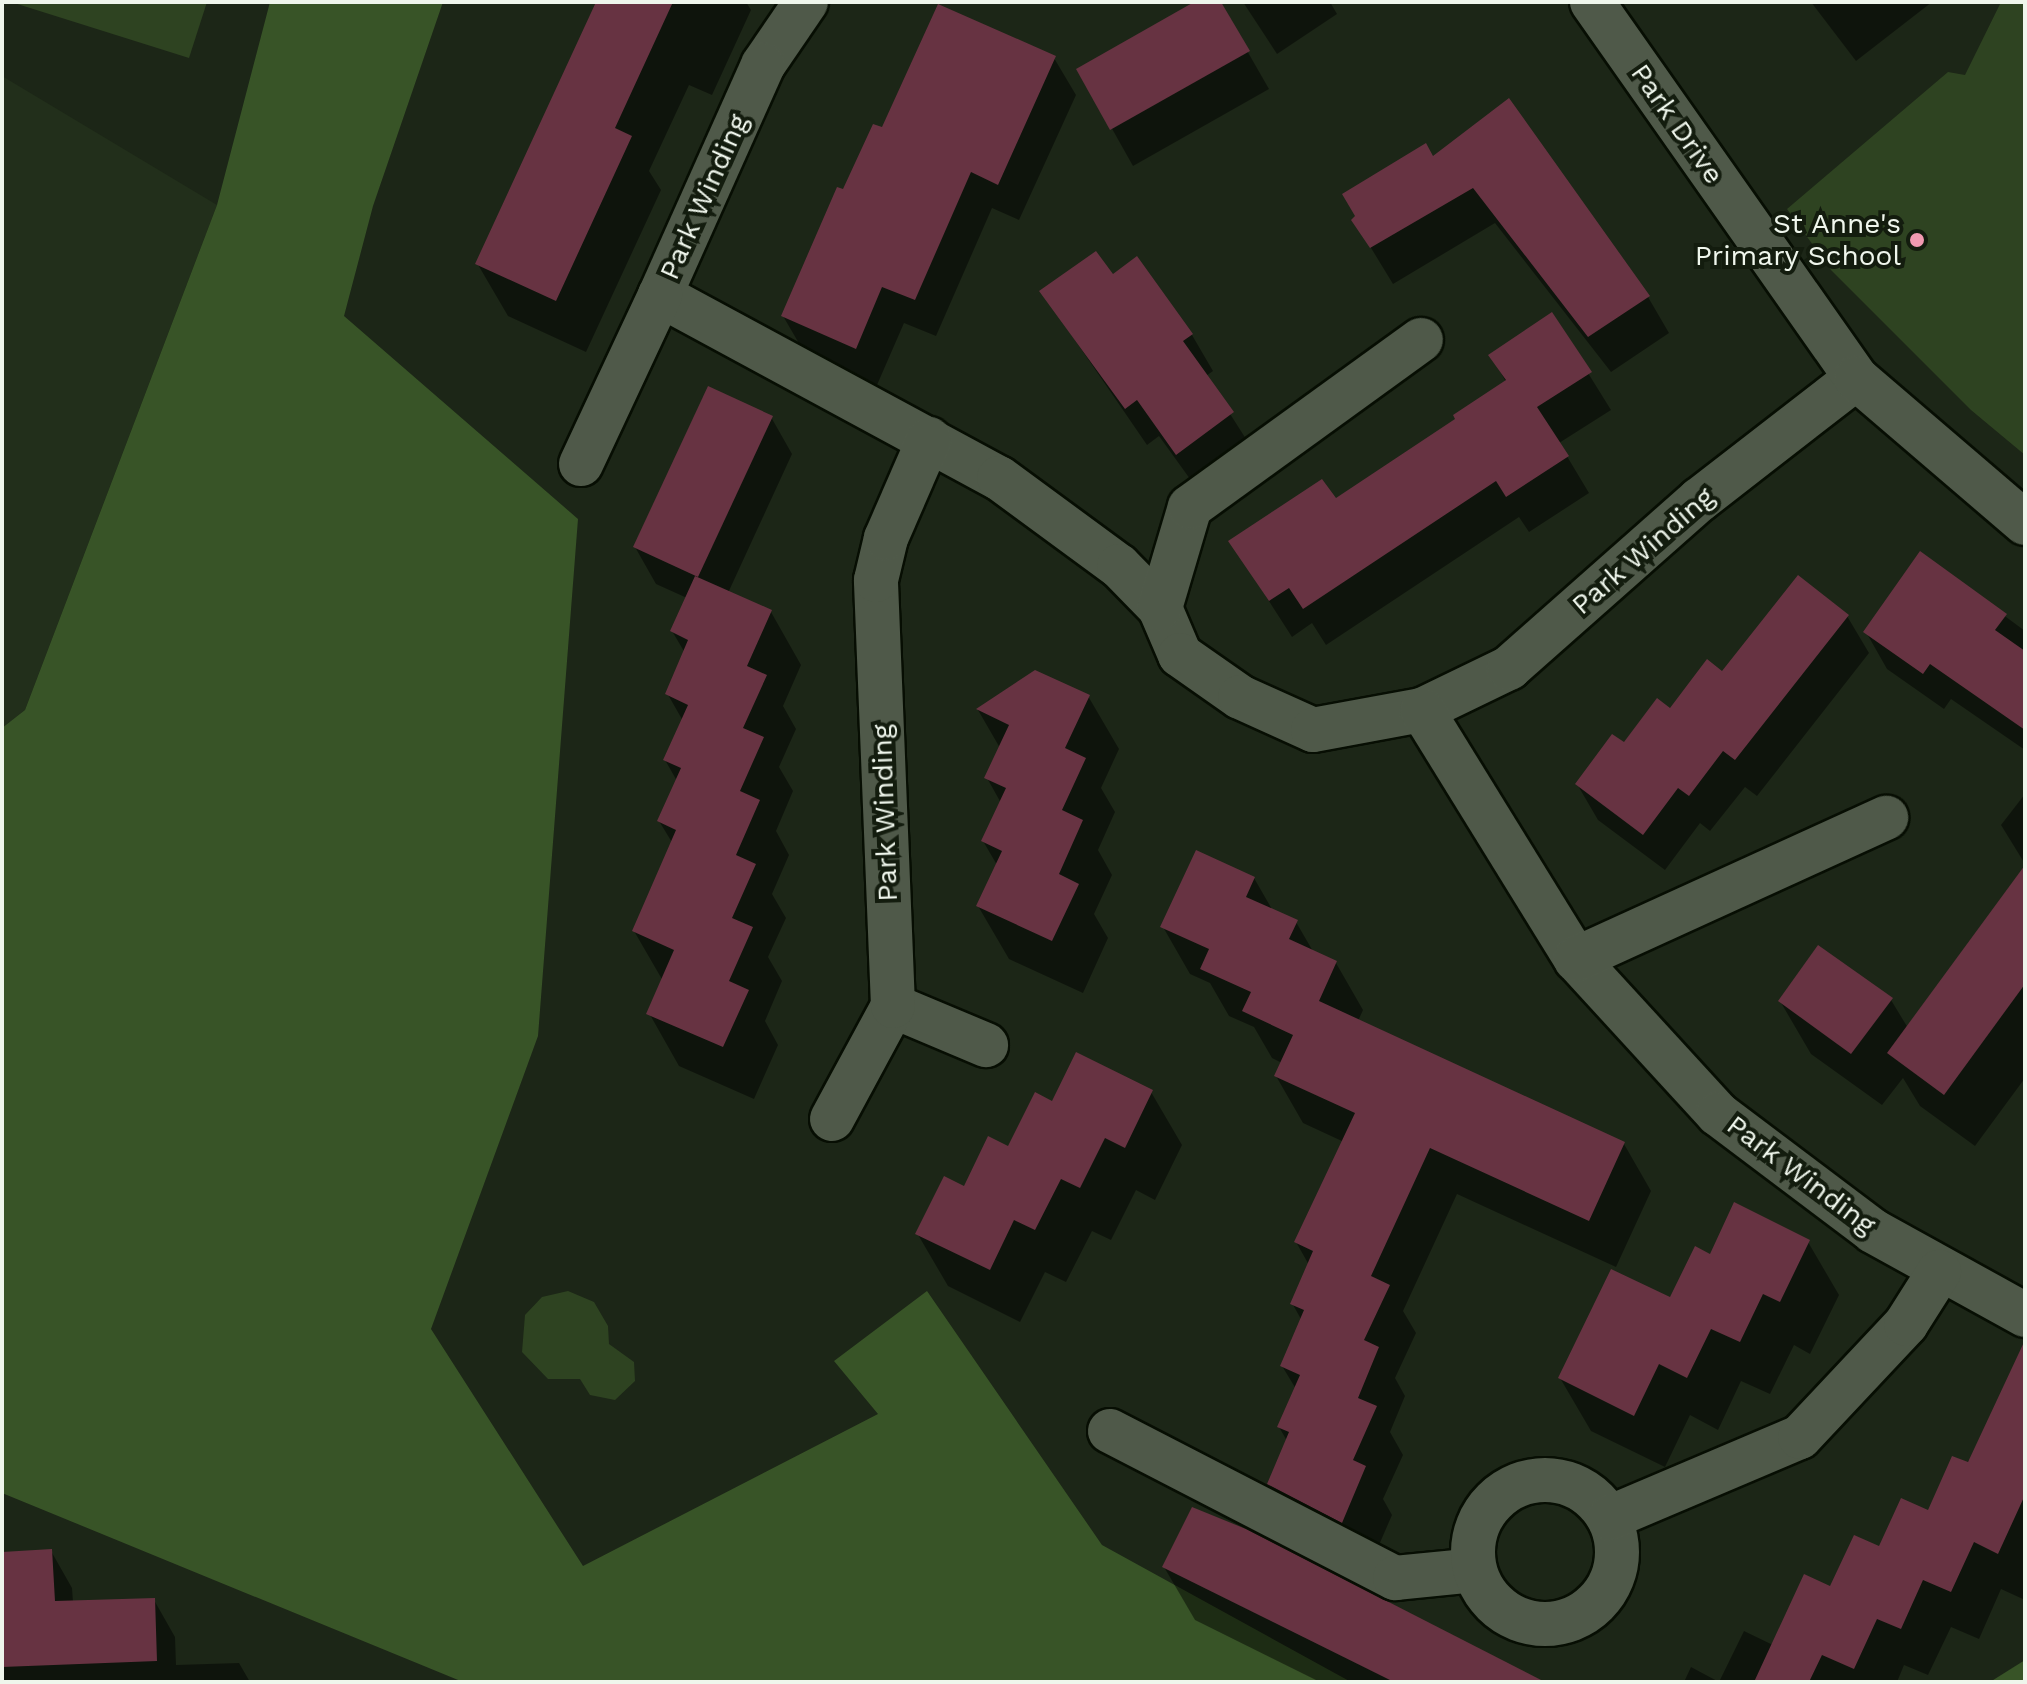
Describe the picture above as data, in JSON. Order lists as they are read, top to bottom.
{
  "streets": {
    "street": ["Park Drive", "Park Winding"]
  },
  "crossings": [
    ["Park Drive", "Park Winding"]
  ],
  "places": ["St Anne's Primary School"]
}
